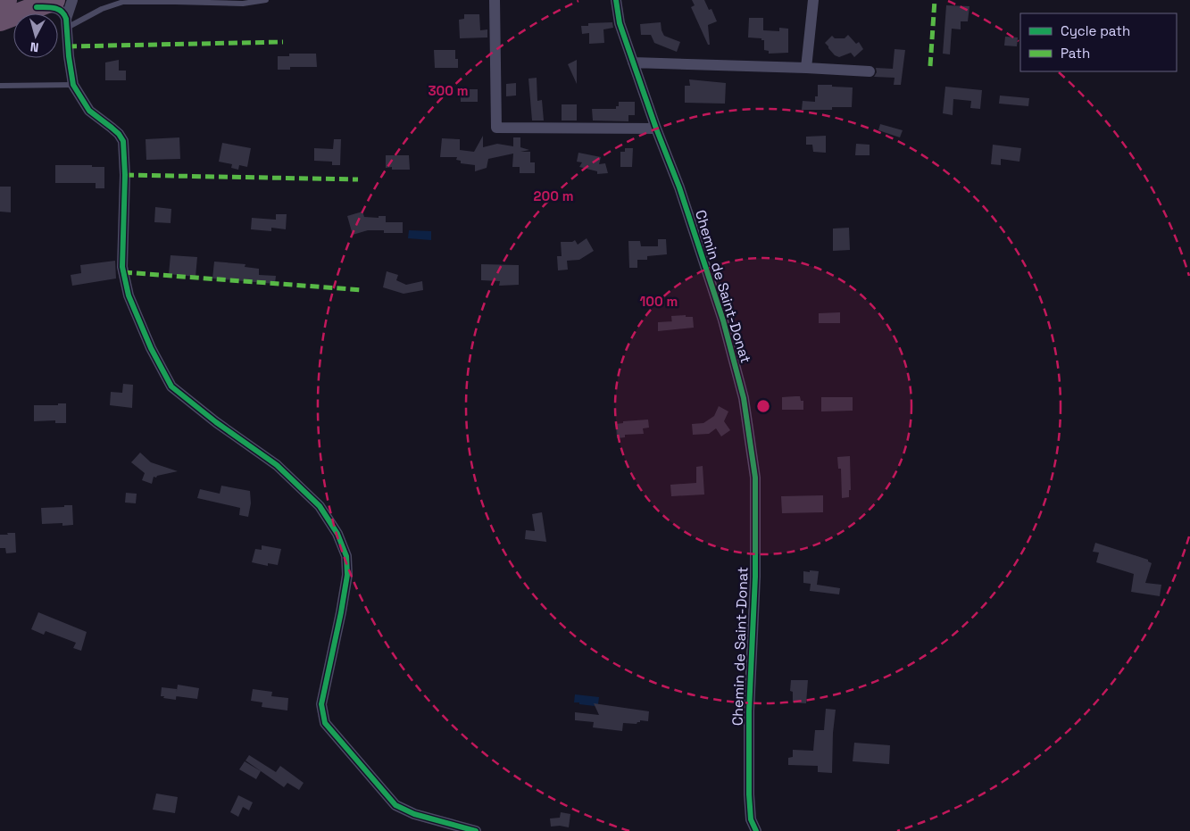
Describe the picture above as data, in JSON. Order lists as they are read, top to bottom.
{
  "streets": {
    "street": ["Chemin de Saint-Donat"]
  },
  "legend": ["Cycle path", "Path"],
  "north": "bottom",
  "rings": ["300 m", "200 m", "100 m"]
}
